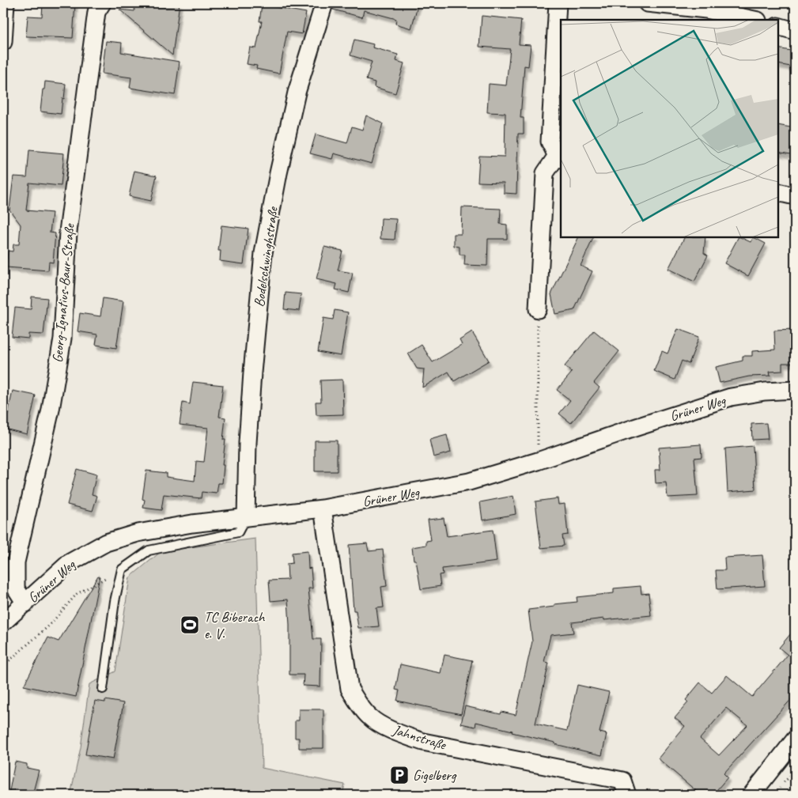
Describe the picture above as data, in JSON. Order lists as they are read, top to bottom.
{
  "streets": {
    "street": [
      "Bodelschwinghstraße",
      "Georg-Ignatius-Baur-Straße",
      "Grüner Weg",
      "Jahnstraße"
    ]
  },
  "crossings": [
    ["Bodelschwinghstraße", "Grüner Weg"],
    ["Georg-Ignatius-Baur-Straße", "Grüner Weg"],
    ["Grüner Weg", "Jahnstraße"]
  ],
  "places": {
    "sports": ["TC Biberach e. V."],
    "parking": ["Gigelberg"]
  }
}
